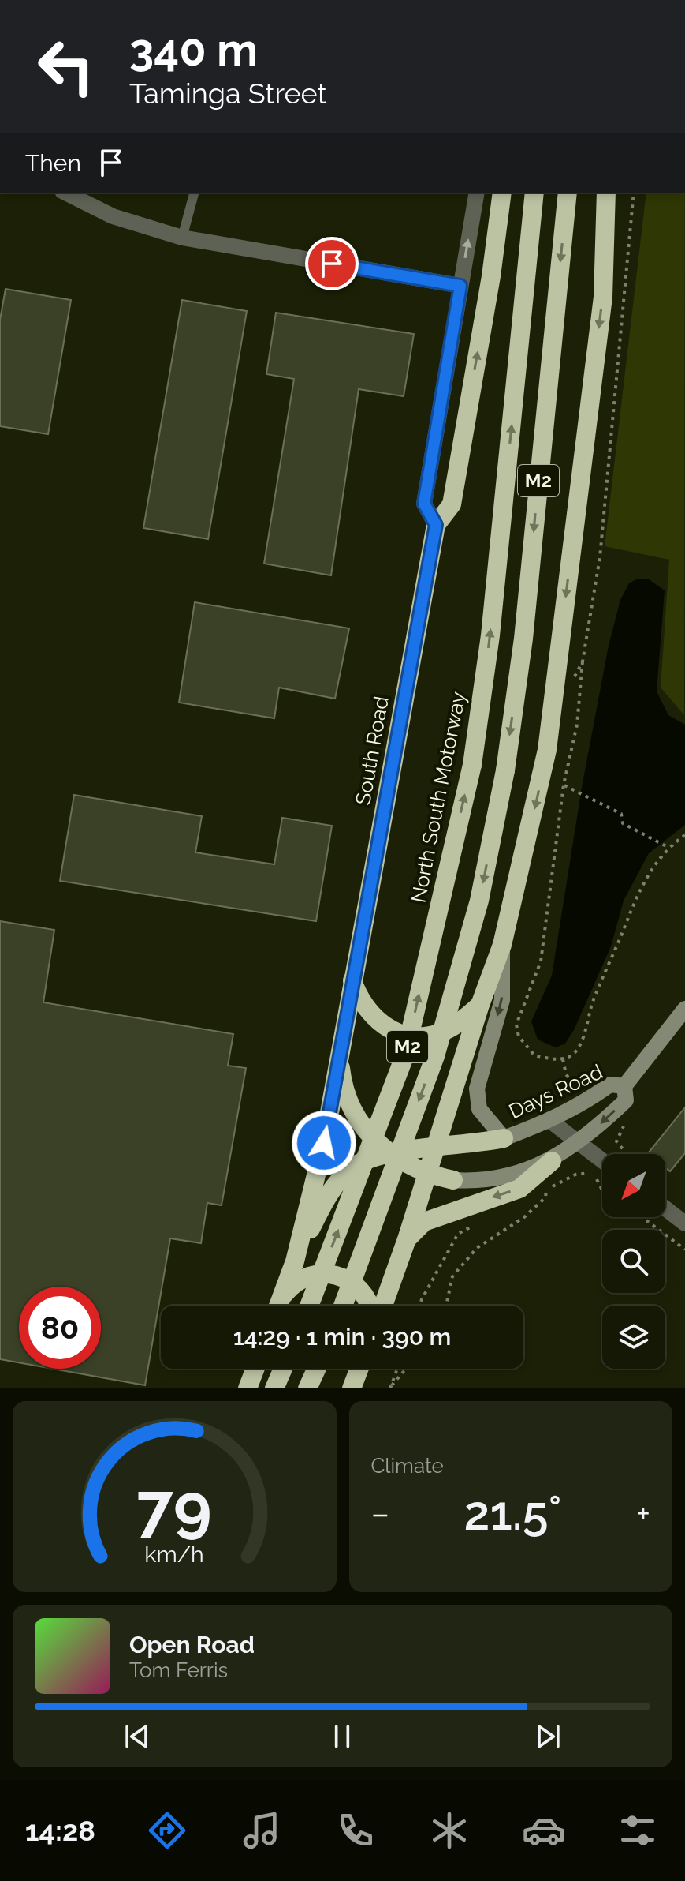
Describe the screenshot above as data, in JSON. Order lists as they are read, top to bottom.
{
  "streets": {
    "highway": ["M2", "South Road", "North South Motorway"],
    "street": ["Days Road"]
  },
  "north": "bottom left",
  "page": {
    "turn": ["340 m", "Taminga Street"],
    "then": "Then",
    "limit": "80",
    "trip": "14:29 · 1 min · 390 m",
    "tile": "Climate",
    "heat": ["−", "21.5°", "+"],
    "song": ["Open Road", "Tom Ferris"],
    "tabs": "14:28",
    "gauge": ["79", "km/h"]
  }
}
